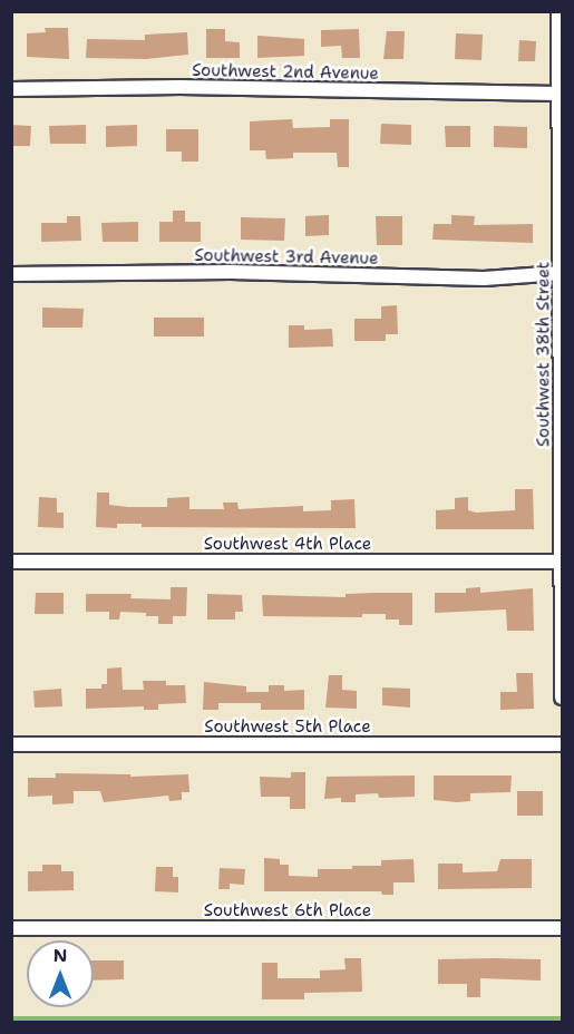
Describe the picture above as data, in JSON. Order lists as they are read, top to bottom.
{
  "streets": {
    "street": [
      "Southwest 2nd Avenue",
      "Southwest 3rd Avenue",
      "Southwest 38th Street",
      "Southwest 4th Place",
      "Southwest 5th Place",
      "Southwest 6th Place"
    ]
  },
  "crossings": [
    ["Southwest 2nd Avenue", "Southwest 38th Street"],
    ["Southwest 3rd Avenue", "Southwest 38th Street"],
    ["Southwest 38th Street", "Southwest 4th Place"]
  ],
  "north": "top"
}
